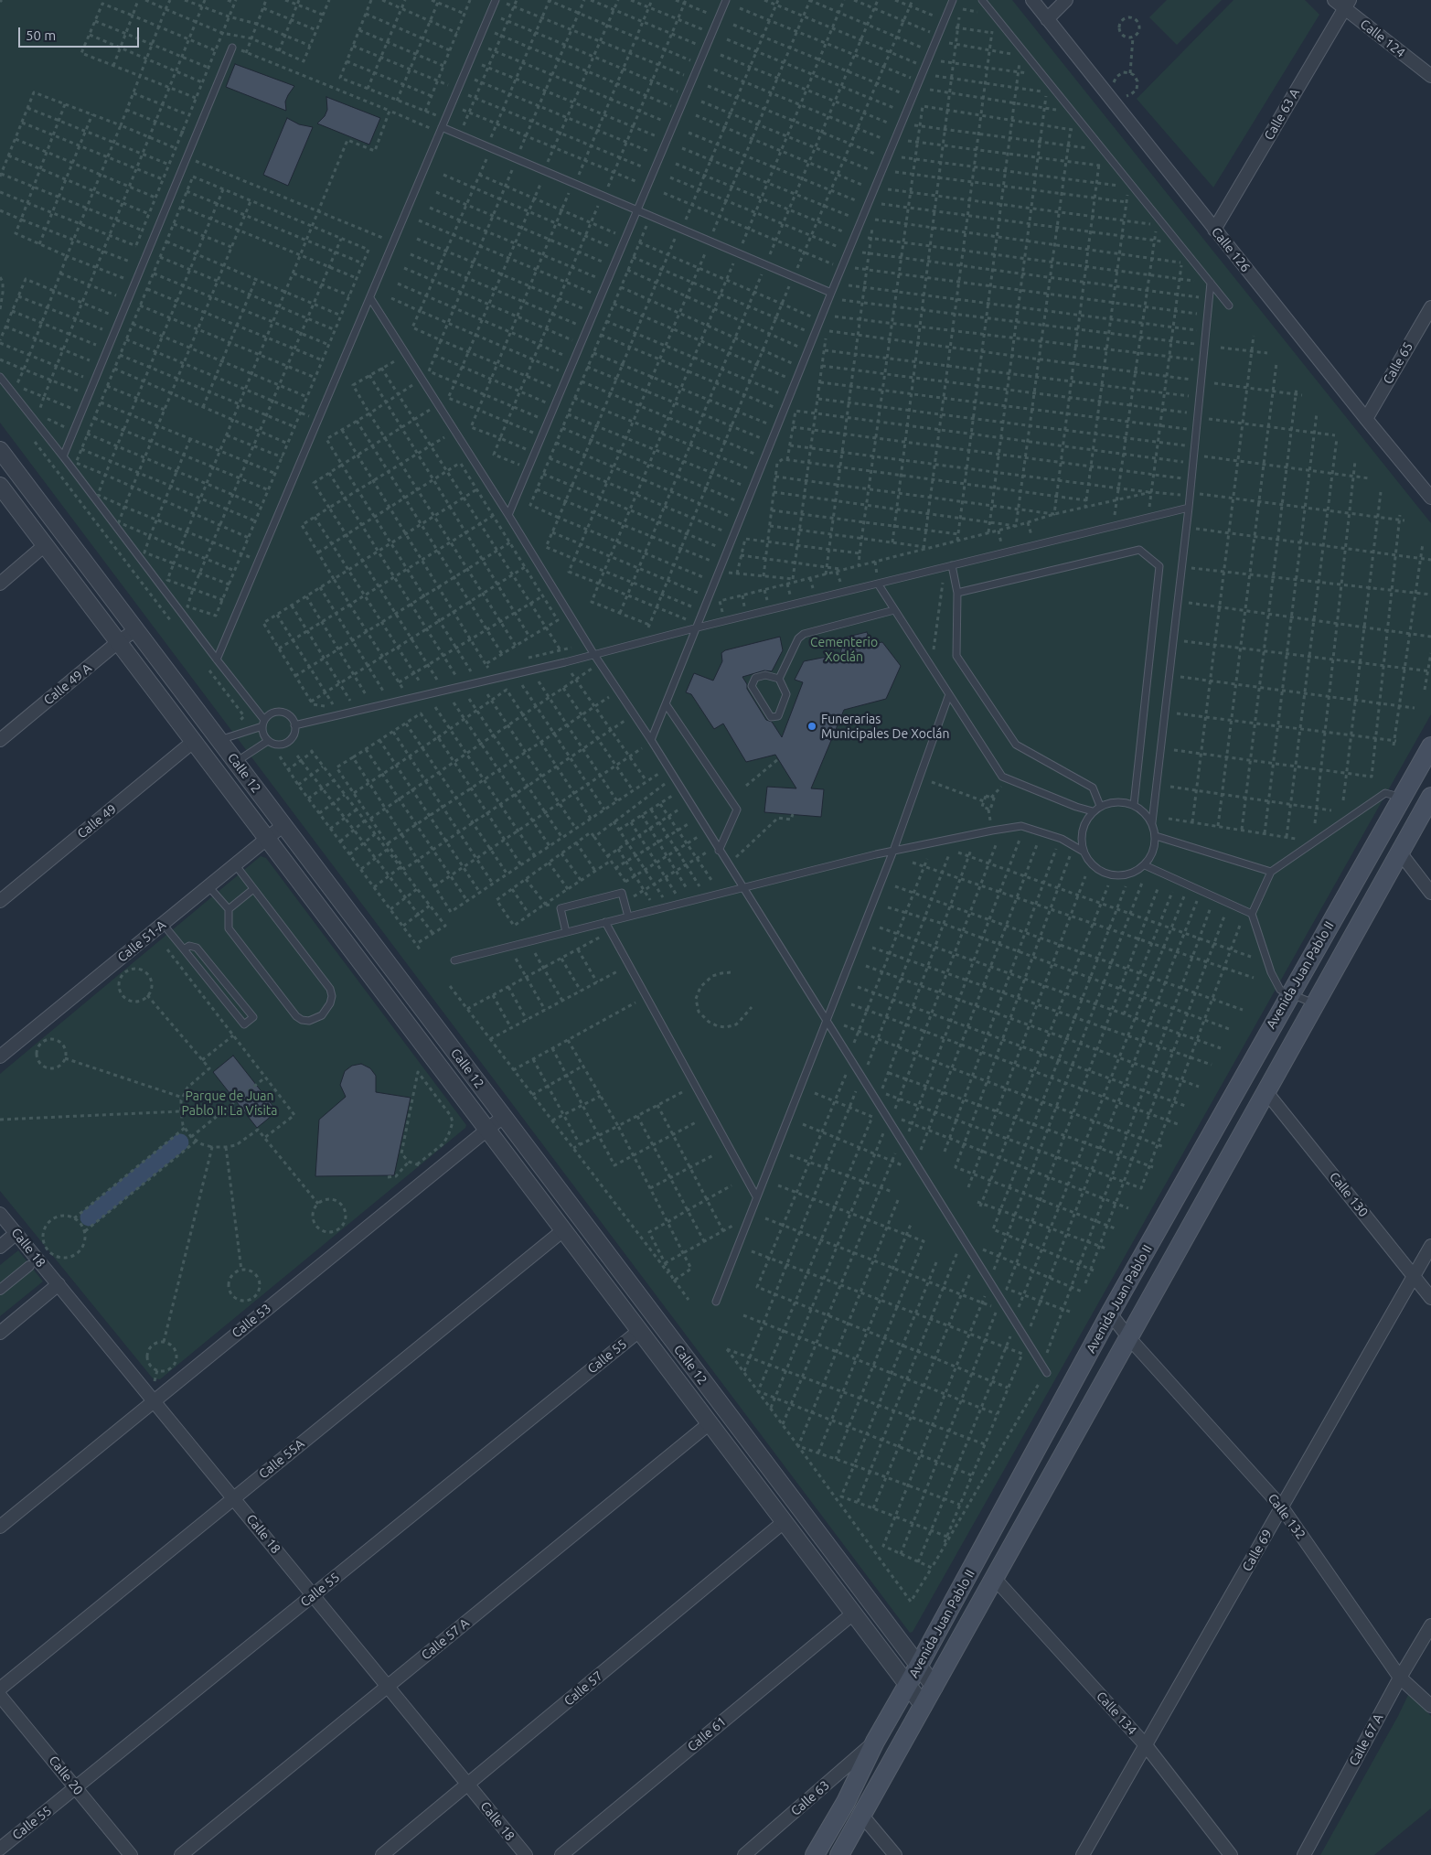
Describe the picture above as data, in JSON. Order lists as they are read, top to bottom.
{
  "streets": {
    "main road": ["Avenida Juan Pablo II"],
    "street": [
      "Calle 124",
      "Calle 63 A",
      "Calle 126",
      "Calle 65",
      "Calle 49 A",
      "Calle 12",
      "Calle 49",
      "Calle 51-A",
      "Calle 130",
      "Calle 18",
      "Calle 53",
      "Calle 55",
      "Calle 55A",
      "Calle 132",
      "Calle 69",
      "Calle 57 A",
      "Calle 57",
      "Calle 134",
      "Calle 61",
      "Calle 67 A",
      "Calle 20",
      "Calle 63"
    ]
  },
  "crossings": [
    ["Calle 124", "Calle 63 A"],
    ["Calle 63 A", "Calle 126"],
    ["Calle 126", "Calle 65"],
    ["Calle 49 A", "Calle 12"],
    ["Calle 12", "Calle 49"],
    ["Calle 12", "Calle 51-A"],
    ["Calle 12", "Avenida Juan Pablo II"],
    ["Calle 12", "Calle 53"],
    ["Calle 12", "Calle 55"],
    ["Calle 12", "Calle 55A"],
    ["Calle 12", "Calle 57 A"],
    ["Calle 12", "Calle 57"],
    ["Calle 12", "Calle 61"],
    ["Avenida Juan Pablo II", "Calle 130"],
    ["Avenida Juan Pablo II", "Calle 132"],
    ["Avenida Juan Pablo II", "Calle 134"],
    ["Avenida Juan Pablo II", "Calle 63"],
    ["Calle 130", "Calle 69"],
    ["Calle 18", "Calle 53"],
    ["Calle 18", "Calle 55"],
    ["Calle 18", "Calle 55A"],
    ["Calle 18", "Calle 57 A"],
    ["Calle 18", "Calle 57"],
    ["Calle 55", "Calle 20"],
    ["Calle 132", "Calle 69"],
    ["Calle 132", "Calle 67 A"],
    ["Calle 69", "Calle 134"]
  ],
  "parks": ["Cementerio Xoclán", "Parque de Juan Pablo II: La Visita"],
  "places": ["Funerarias Municipales De Xoclán"],
  "scale_bar": "50 m"
}
